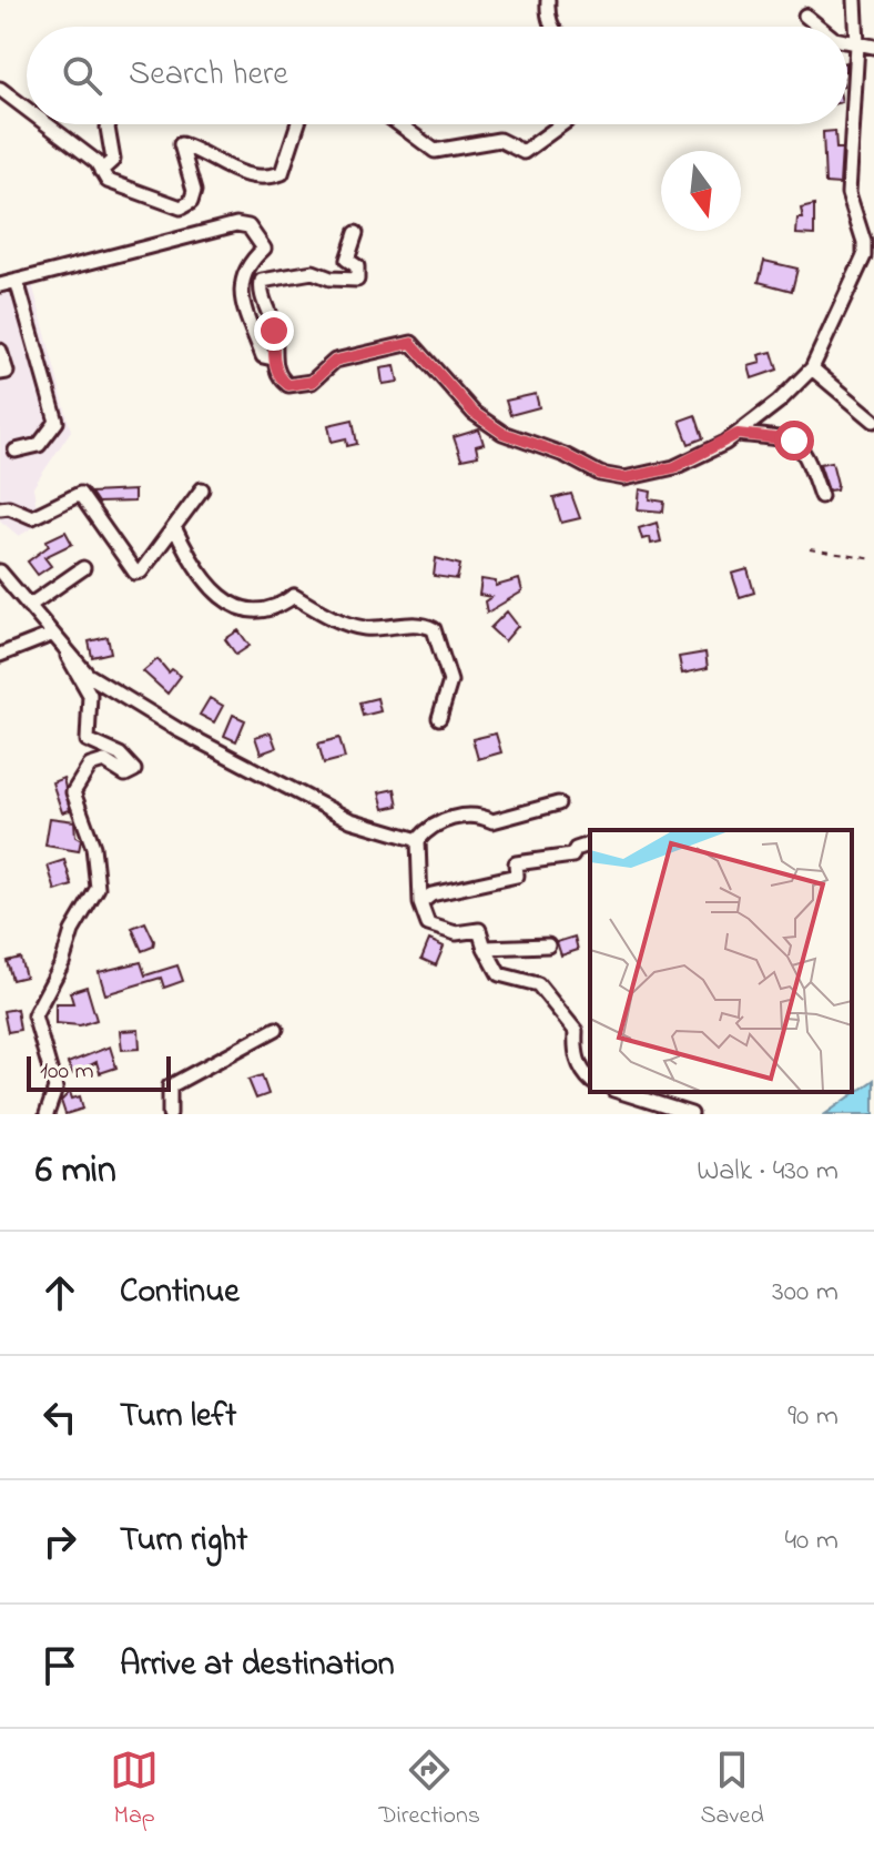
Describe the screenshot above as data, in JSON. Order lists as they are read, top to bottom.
{
  "scale_bar": "100 m",
  "north": "bottom",
  "page": {
    "search": "Search here",
    "scale": "100 m",
    "heading": ["6 min", "Walk · 430 m"],
    "list": [
      ["Continue", "300 m"],
      ["Turn left", "90 m"],
      ["Turn right", "40 m"],
      "Arrive at destination"
    ],
    "nav": ["Map", "Directions", "Saved"]
  }
}
